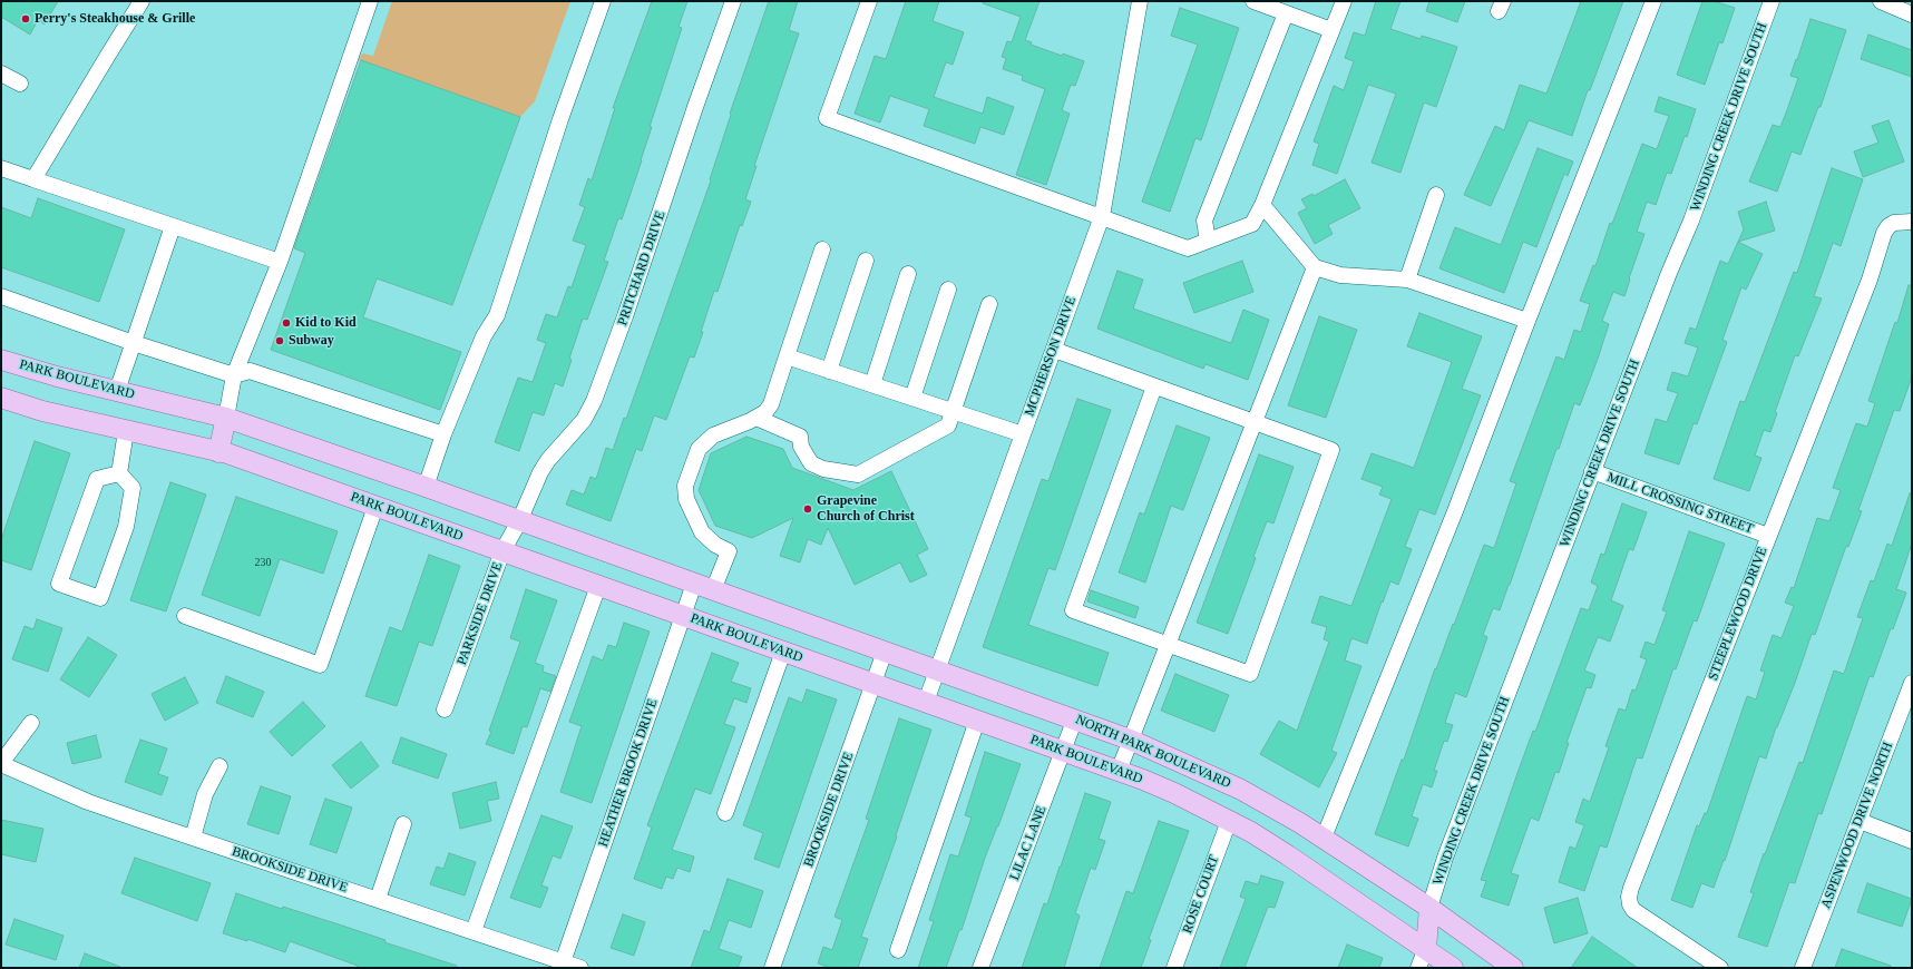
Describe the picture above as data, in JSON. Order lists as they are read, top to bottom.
{
  "streets": {
    "main road": ["PARK BOULEVARD", "NORTH PARK BOULEVARD"],
    "street": [
      "WINDING CREEK DRIVE SOUTH",
      "PRITCHARD DRIVE",
      "MCPHERSON DRIVE",
      "MILL CROSSING STREET",
      "PARKSIDE DRIVE",
      "STEEPLEWOOD DRIVE",
      "HEATHER BROOK DRIVE",
      "BROOKSIDE DRIVE",
      "ASPENWOOD DRIVE NORTH",
      "LILAC LANE",
      "ROSE COURT"
    ]
  },
  "crossings": [
    ["WINDING CREEK DRIVE SOUTH", "MILL CROSSING STREET"],
    ["WINDING CREEK DRIVE SOUTH", "NORTH PARK BOULEVARD"],
    ["PRITCHARD DRIVE", "PARK BOULEVARD"],
    ["PRITCHARD DRIVE", "PARKSIDE DRIVE"],
    ["MCPHERSON DRIVE", "PARK BOULEVARD"],
    ["MCPHERSON DRIVE", "NORTH PARK BOULEVARD"],
    ["PARK BOULEVARD", "PARKSIDE DRIVE"],
    ["PARK BOULEVARD", "NORTH PARK BOULEVARD"],
    ["PARK BOULEVARD", "HEATHER BROOK DRIVE"],
    ["PARK BOULEVARD", "BROOKSIDE DRIVE"],
    ["PARK BOULEVARD", "LILAC LANE"],
    ["PARK BOULEVARD", "ROSE COURT"],
    ["MILL CROSSING STREET", "STEEPLEWOOD DRIVE"],
    ["NORTH PARK BOULEVARD", "BROOKSIDE DRIVE"],
    ["NORTH PARK BOULEVARD", "LILAC LANE"],
    ["HEATHER BROOK DRIVE", "BROOKSIDE DRIVE"]
  ],
  "places": [
    "Perry's Steakhouse & Grille",
    "Kid to Kid",
    "Subway",
    "Grapevine Church of Christ"
  ],
  "house_numbers": ["230"]
}
